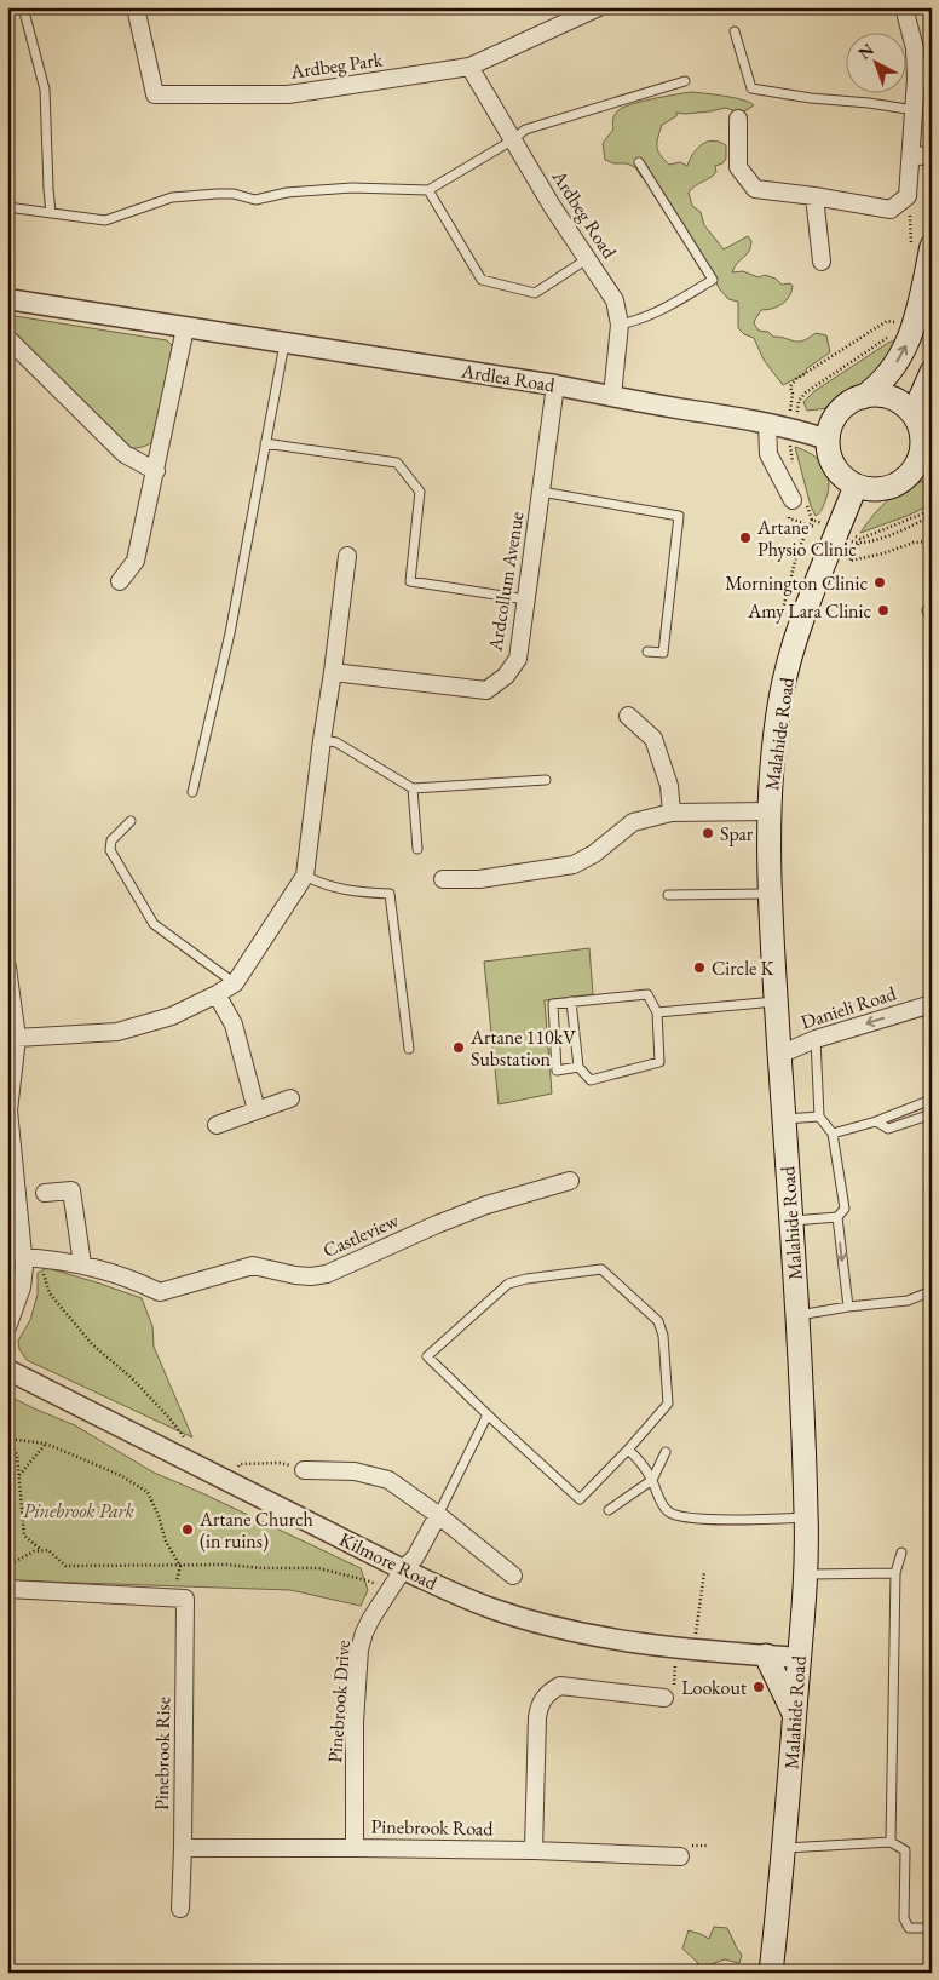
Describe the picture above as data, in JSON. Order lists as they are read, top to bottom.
{
  "streets": {
    "main road": ["Malahide Road"],
    "street": [
      "Ardbeg Park",
      "Ardbeg Road",
      "Ardlea Road",
      "Ardcollum Avenue",
      "Danieli Road",
      "Castleview",
      "Kilmore Road",
      "Pinebrook Drive",
      "Pinebrook Rise",
      "Pinebrook Road"
    ]
  },
  "crossings": [
    ["Ardbeg Park", "Ardbeg Road"],
    ["Ardbeg Road", "Ardlea Road"],
    ["Ardlea Road", "Ardcollum Avenue"],
    ["Ardlea Road", "Malahide Road"],
    ["Malahide Road", "Danieli Road"],
    ["Malahide Road", "Kilmore Road"],
    ["Kilmore Road", "Pinebrook Drive"],
    ["Pinebrook Drive", "Pinebrook Road"],
    ["Pinebrook Rise", "Pinebrook Road"]
  ],
  "one_way": ["Danieli Road"],
  "parks": ["Pinebrook Park"],
  "places": [
    "Artane Physio Clinic",
    "Mornington Clinic",
    "Amy Lara Clinic",
    "Spar",
    "Circle K",
    "Artane 110kV Substation",
    "Artane Church (in ruins)",
    "Lookout"
  ],
  "north": "top left"
}
